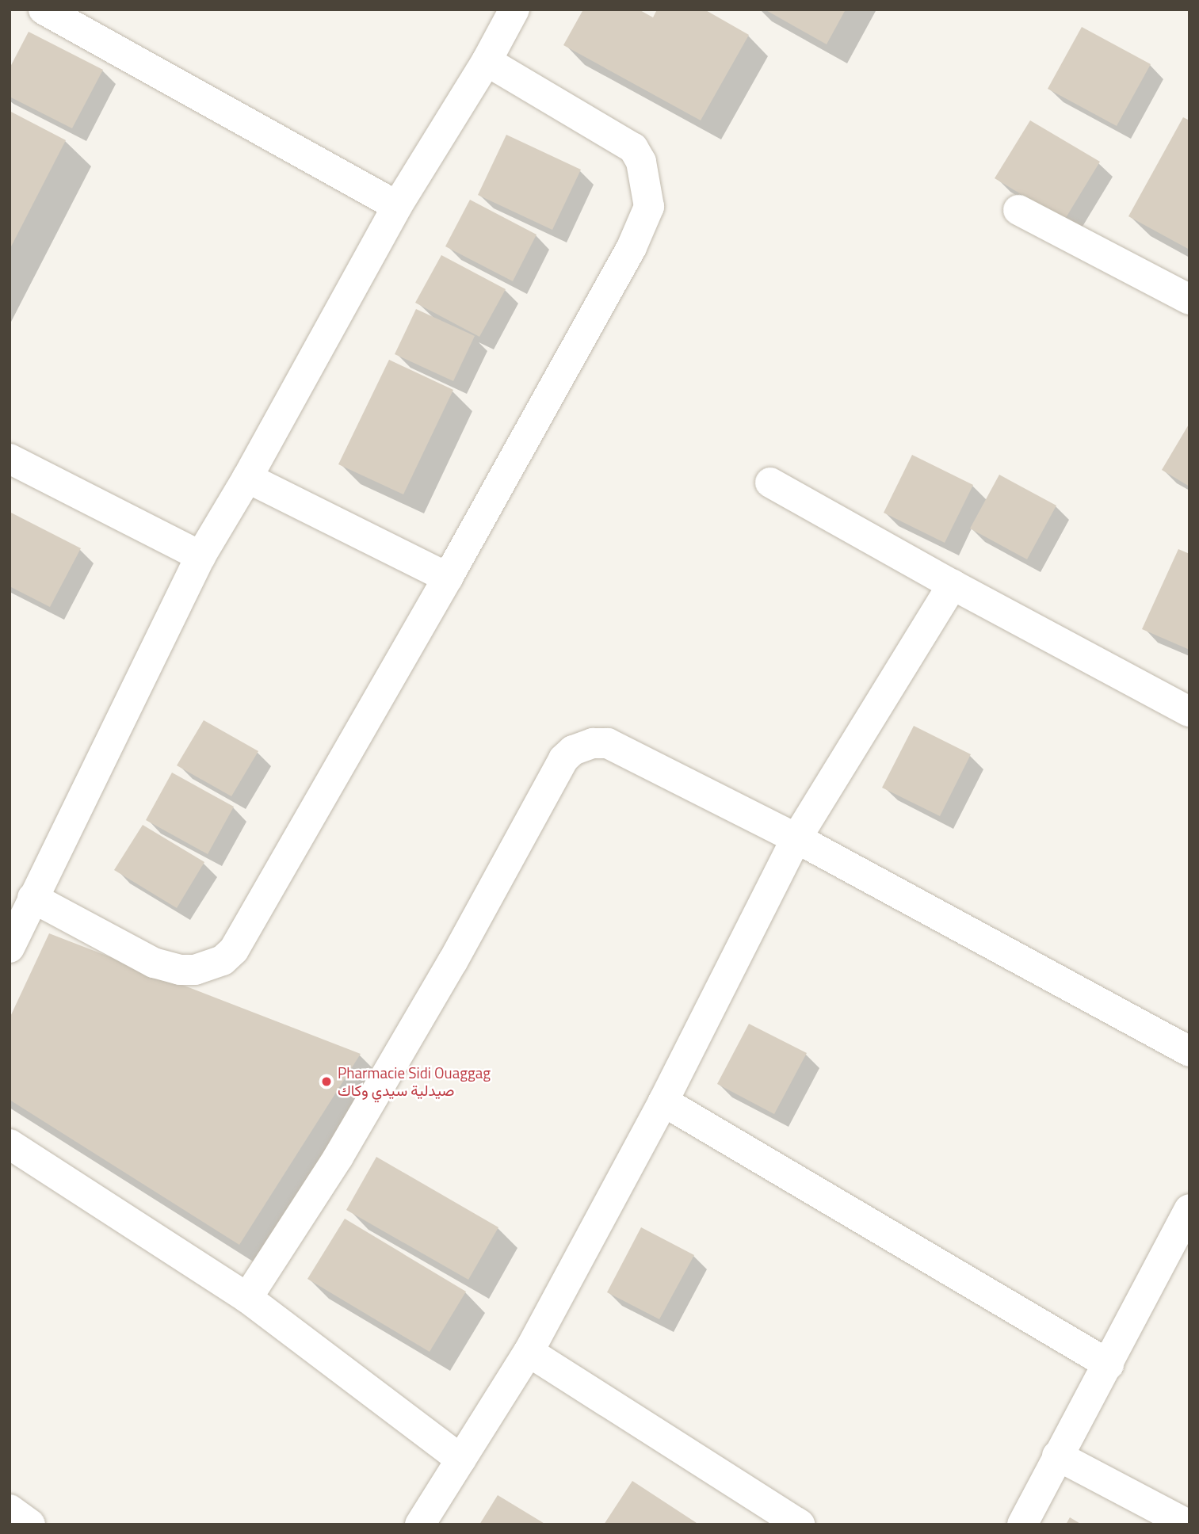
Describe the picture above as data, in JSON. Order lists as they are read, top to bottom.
{
  "places": ["Pharmacie Sidi Ouaggag صيدلية سيدي وكاك"]
}
